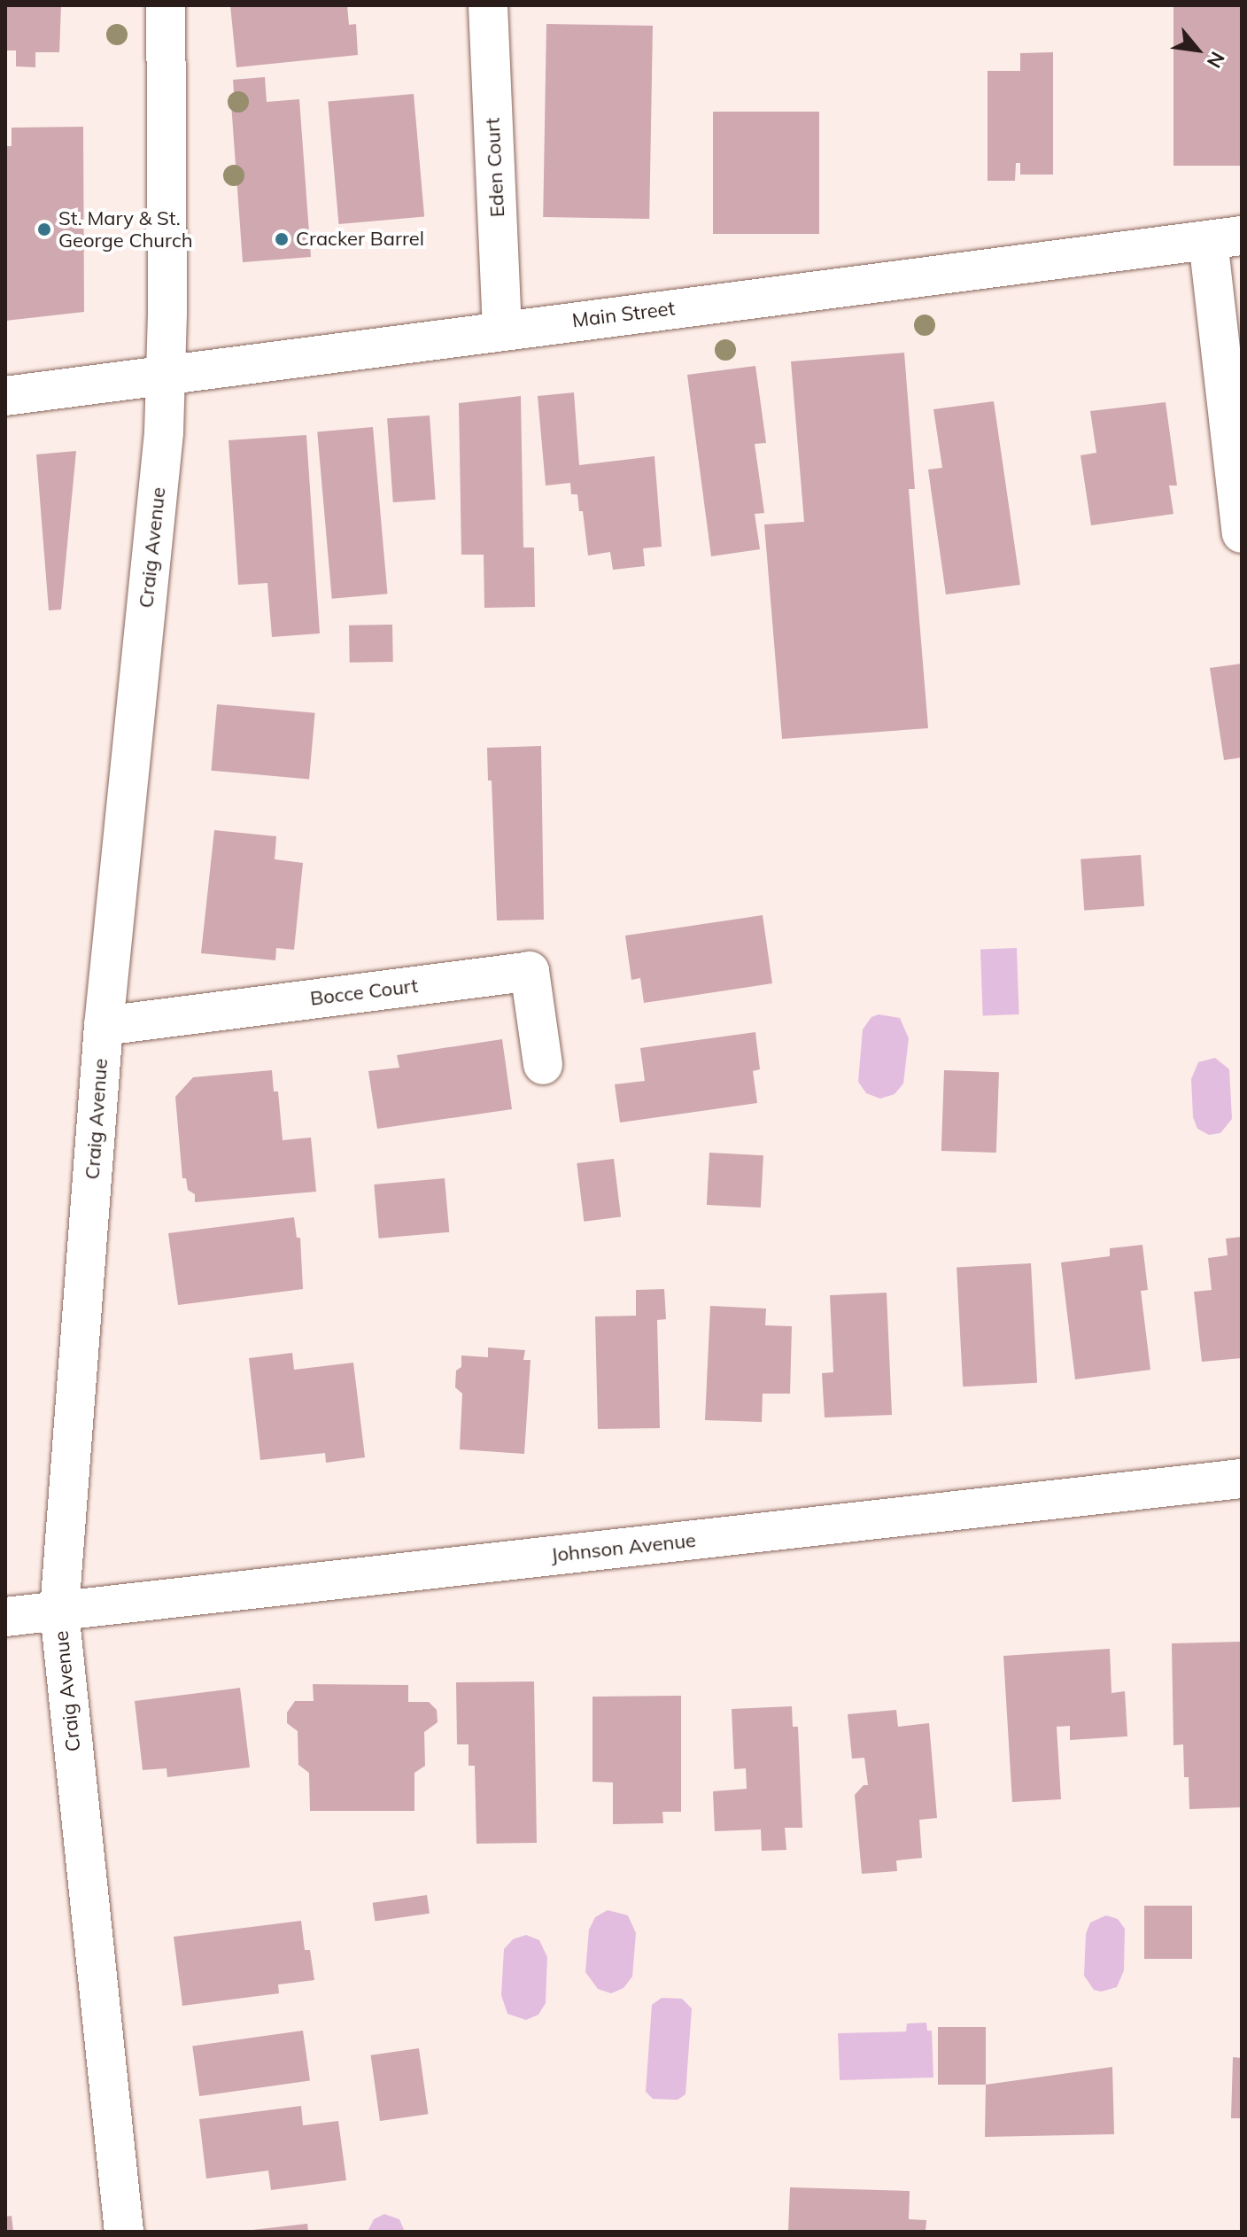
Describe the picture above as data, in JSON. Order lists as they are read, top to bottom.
{
  "streets": {
    "street": [
      "Eden Court",
      "Main Street",
      "Craig Avenue",
      "Bocce Court",
      "Johnson Avenue"
    ]
  },
  "crossings": [
    ["Eden Court", "Main Street"],
    ["Main Street", "Craig Avenue"],
    ["Craig Avenue", "Bocce Court"],
    ["Craig Avenue", "Johnson Avenue"]
  ],
  "places": ["St. Mary & St. George Church", "Cracker Barrel"],
  "north": "bottom right"
}
